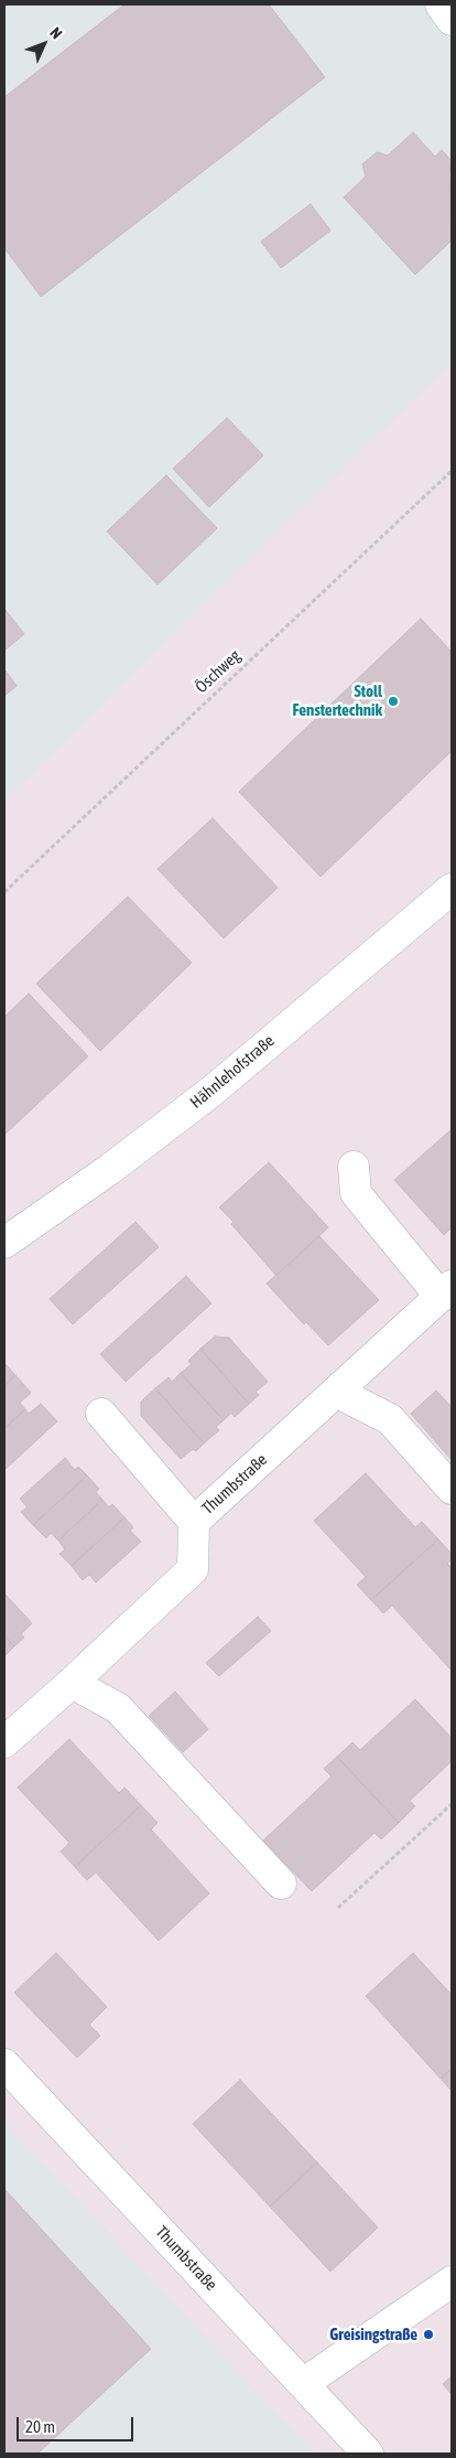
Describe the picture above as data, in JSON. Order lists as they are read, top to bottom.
{
  "streets": {
    "street": ["Hähnlehofstraße", "Thumbstraße"],
    "path": ["Öschweg"]
  },
  "places": ["Stoll Fenstertechnik", "Greisingstraße"],
  "scale_bar": "20 m",
  "north": "top right"
}
